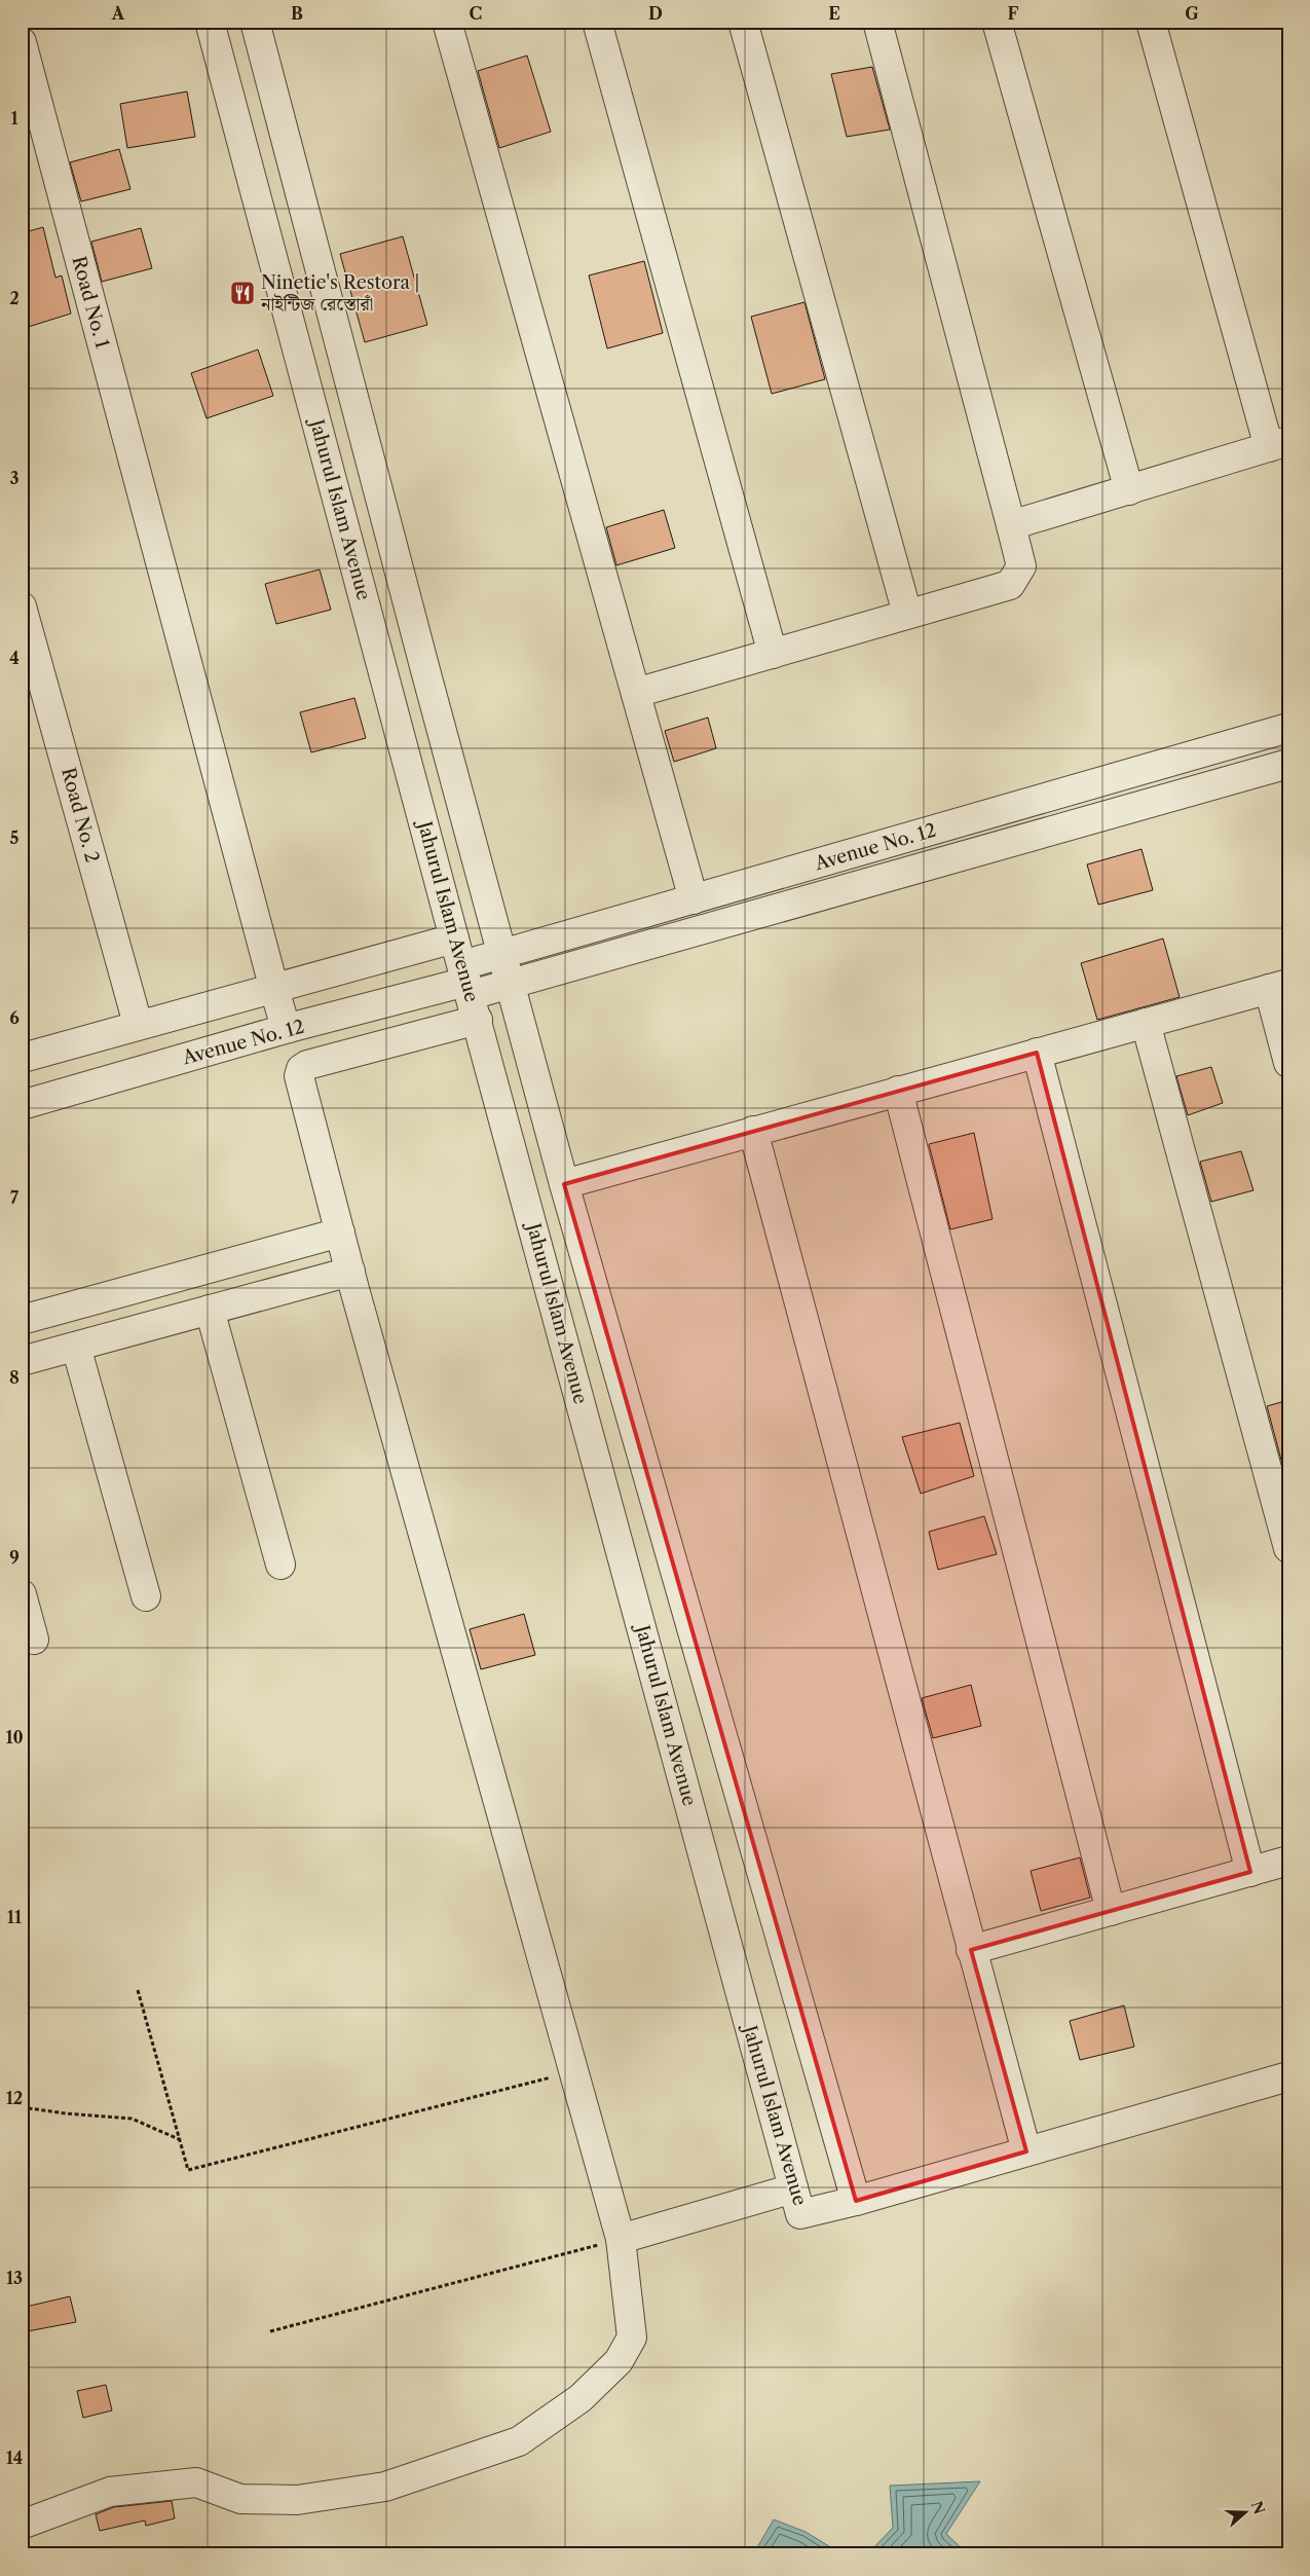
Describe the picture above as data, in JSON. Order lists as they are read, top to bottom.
{
  "streets": {
    "street": [
      "Road No. 1",
      "Jahurul Islam Avenue",
      "Road No. 2",
      "Avenue No. 12"
    ]
  },
  "crossings": [
    ["Road No. 1", "Avenue No. 12"],
    ["Jahurul Islam Avenue", "Avenue No. 12"]
  ],
  "places": {
    "restaurant": ["Ninetie's Restora | নাইন্টিজ রেস্তোরাঁ"]
  },
  "north": "right",
  "grid": {
    "columns": [
      "A",
      "B",
      "C",
      "D",
      "E",
      "F",
      "G"
    ],
    "rows": [
      "1",
      "2",
      "3",
      "4",
      "5",
      "6",
      "7",
      "8",
      "9",
      "10",
      "11",
      "12",
      "13",
      "14"
    ]
  }
}
